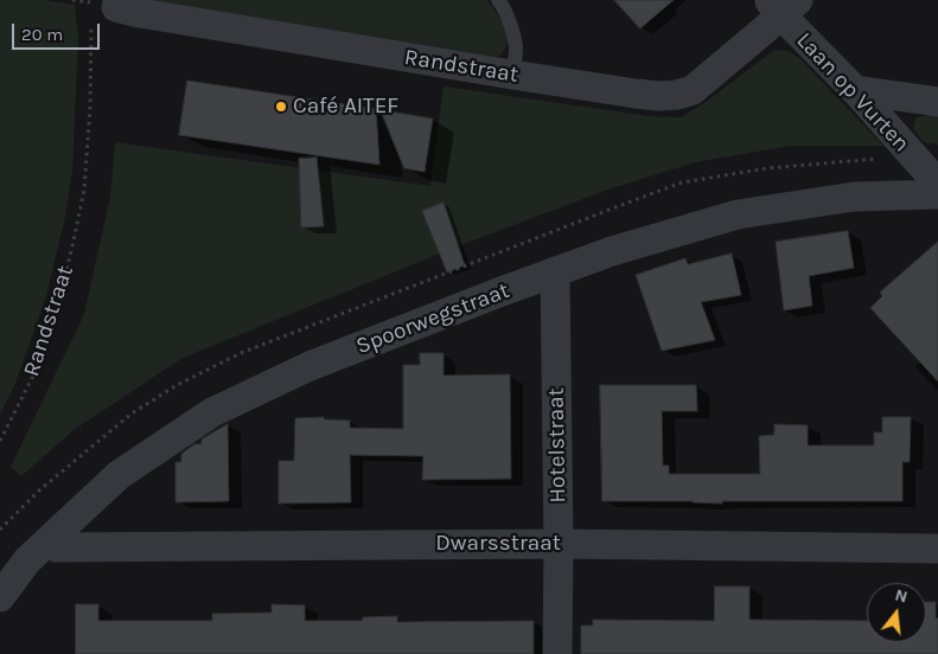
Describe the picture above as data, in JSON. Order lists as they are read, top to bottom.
{
  "streets": {
    "street": [
      "Randstraat",
      "Laan op Vurten",
      "Spoorwegstraat",
      "Hotelstraat",
      "Dwarsstraat"
    ]
  },
  "crossings": [
    ["Randstraat", "Laan op Vurten"],
    ["Spoorwegstraat", "Hotelstraat"],
    ["Hotelstraat", "Dwarsstraat"]
  ],
  "places": ["Café AITEF"],
  "scale_bar": "20 m",
  "north": "top"
}
